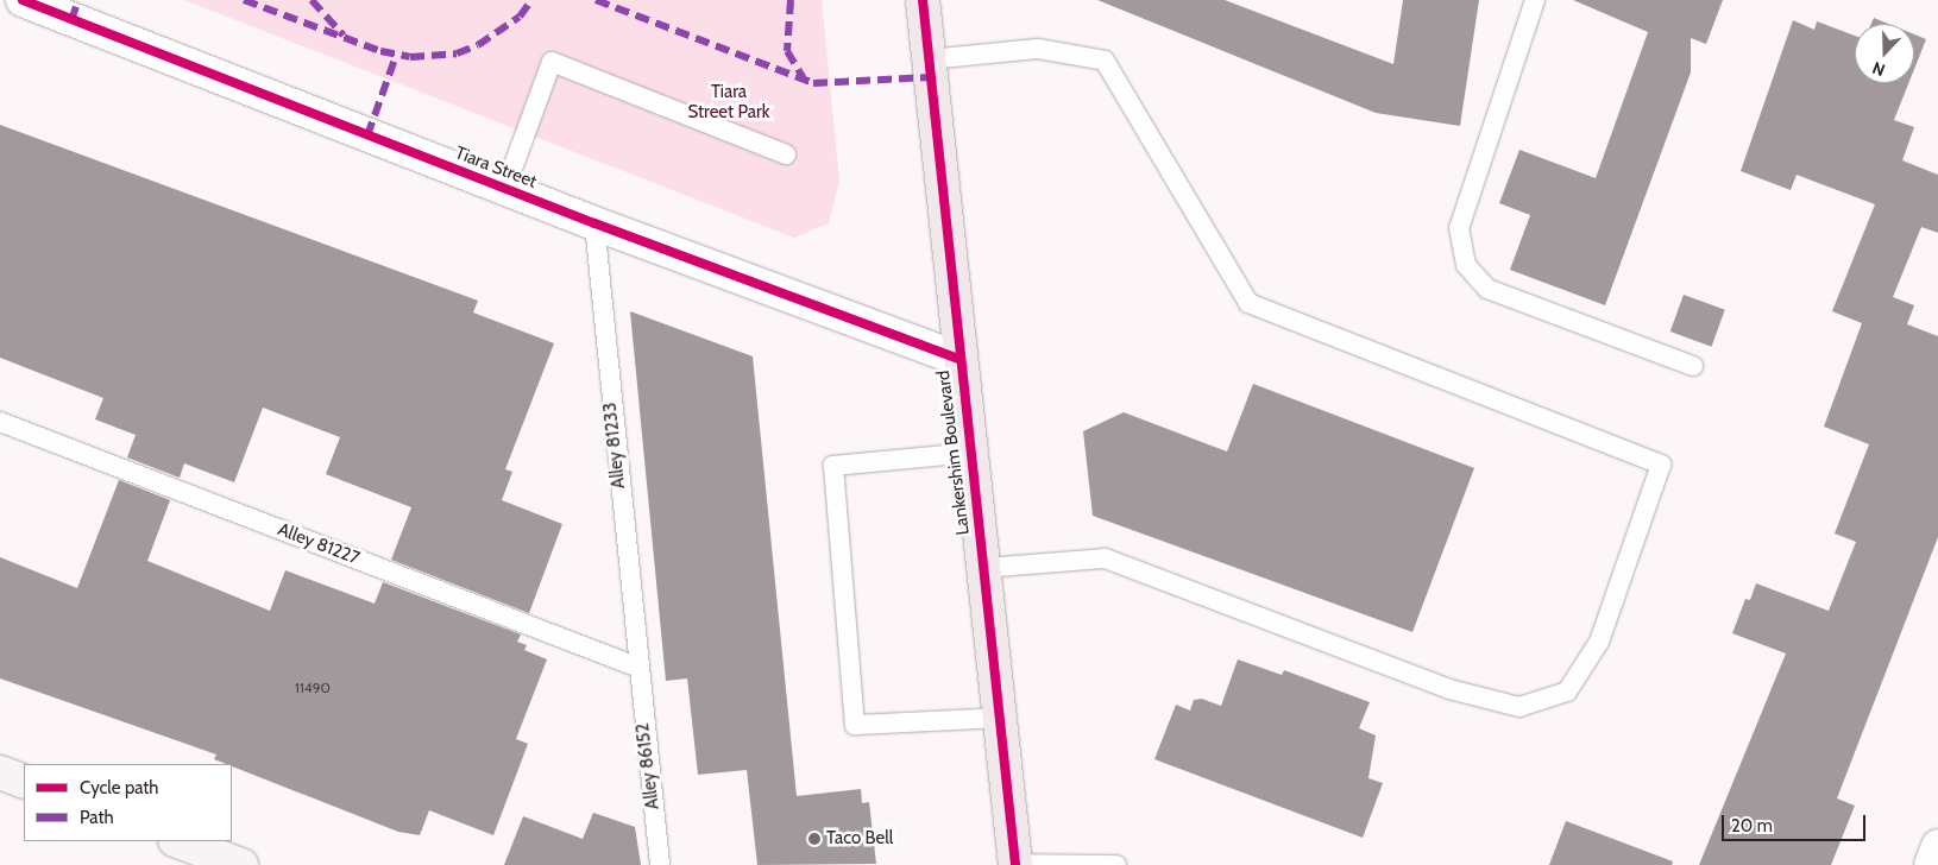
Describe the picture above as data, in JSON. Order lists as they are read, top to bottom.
{
  "streets": {
    "main road": ["Lankershim Boulevard"],
    "street": ["Tiara Street"],
    "lane": ["Alley 81233", "Alley 81227", "Alley 86152"]
  },
  "crossings": [
    ["Tiara Street", "Alley 81233"],
    ["Tiara Street", "Lankershim Boulevard"],
    ["Alley 81233", "Alley 81227"],
    ["Alley 81233", "Alley 86152"],
    ["Alley 81227", "Alley 86152"]
  ],
  "parks": ["Tiara Street Park"],
  "places": ["Taco Bell"],
  "house_numbers": ["11490"],
  "legend": ["Cycle path", "Path"],
  "scale_bar": "20 m",
  "north": "bottom"
}
